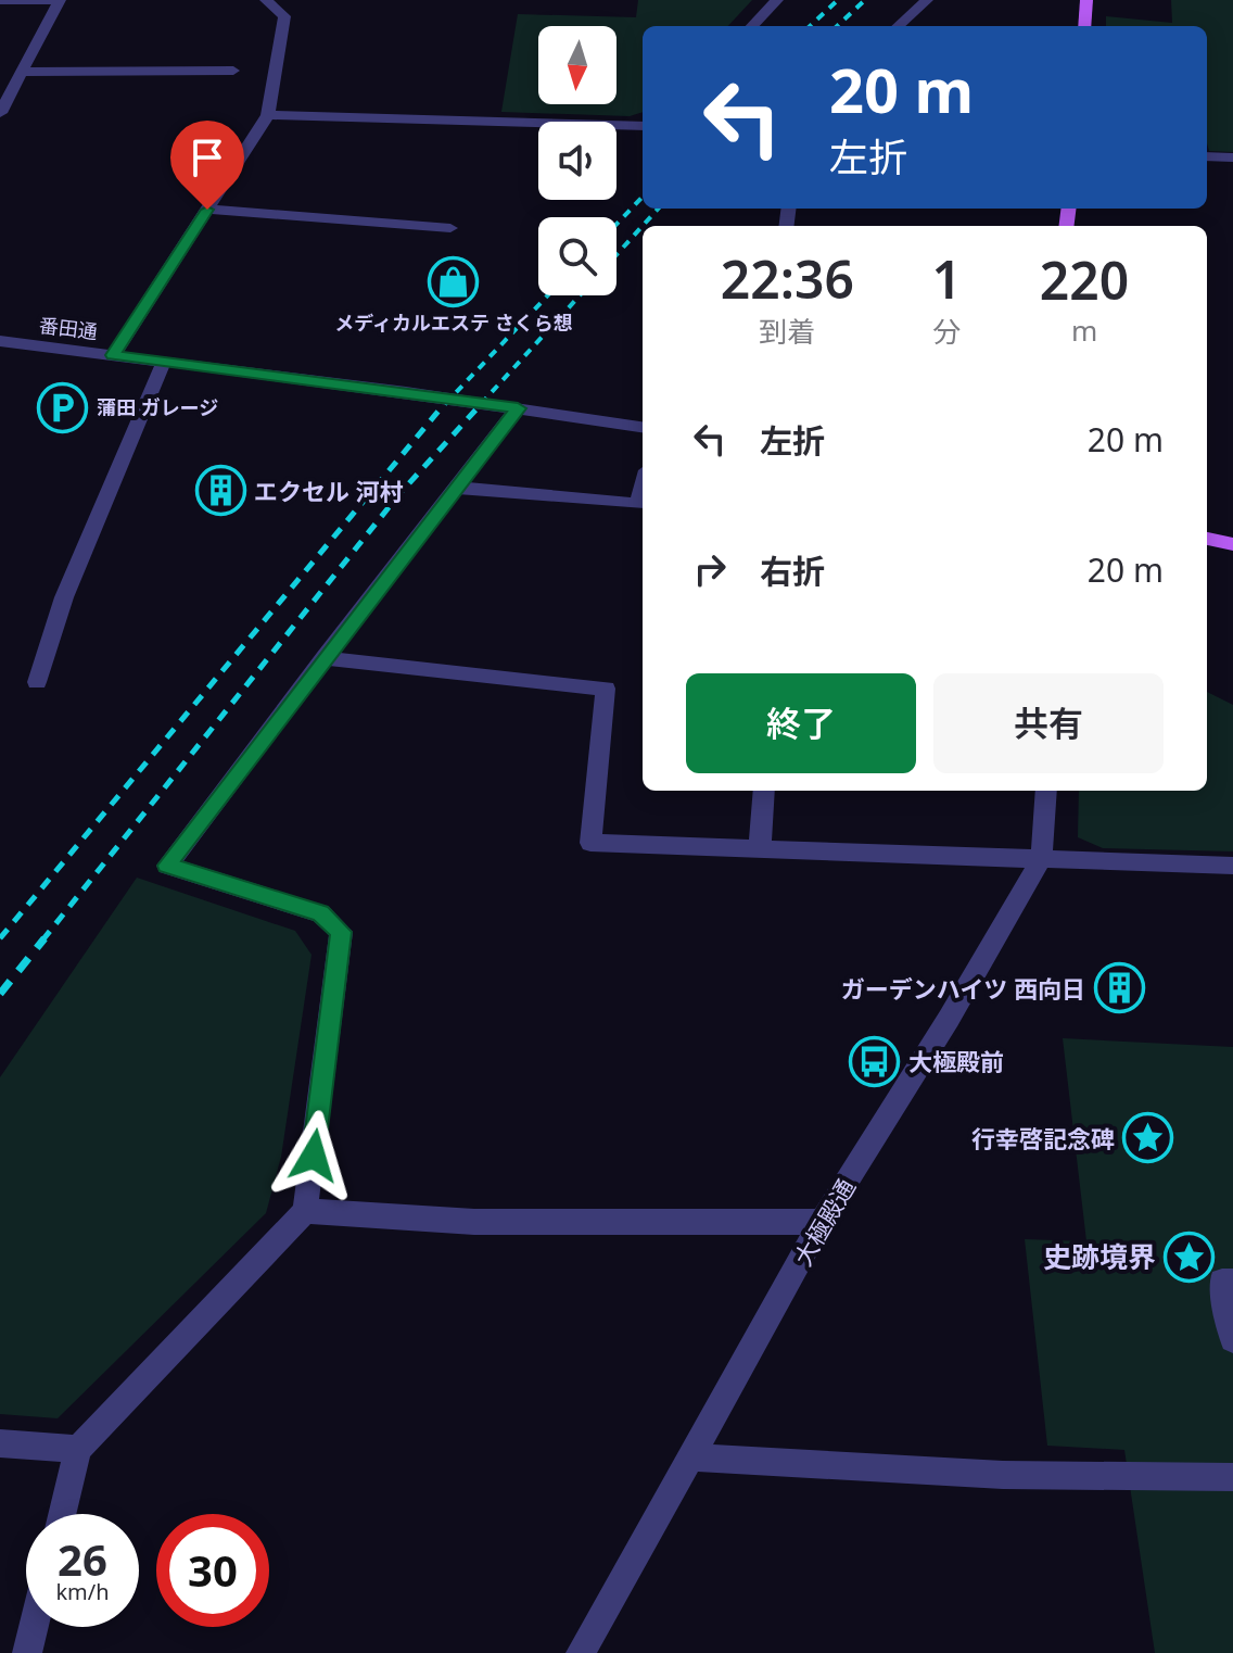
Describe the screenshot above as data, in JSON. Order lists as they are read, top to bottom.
{
  "streets": {
    "street": ["番田通", "大極殿通"]
  },
  "places": {
    "shop": ["メディカルエステ さくら想"],
    "parking": ["蒲田 ガレージ"],
    "building": ["エクセル 河村", "ガーデンハイツ 西向日"],
    "bus stop": ["大極殿前"],
    "place": ["行幸啓記念碑", "史跡境界"]
  },
  "north": "bottom",
  "page": {
    "turn": ["20 m", "左折"],
    "eta": [
      "22:36",
      "到着",
      "1",
      "分",
      "220",
      "m"
    ],
    "list": [
      {
        "name": "左折",
        "value": "20 m"
      },
      {
        "name": "右折",
        "value": "20 m"
      }
    ],
    "buttons": ["終了", "共有"],
    "speed": "26 km/h",
    "limit": "30"
  }
}
